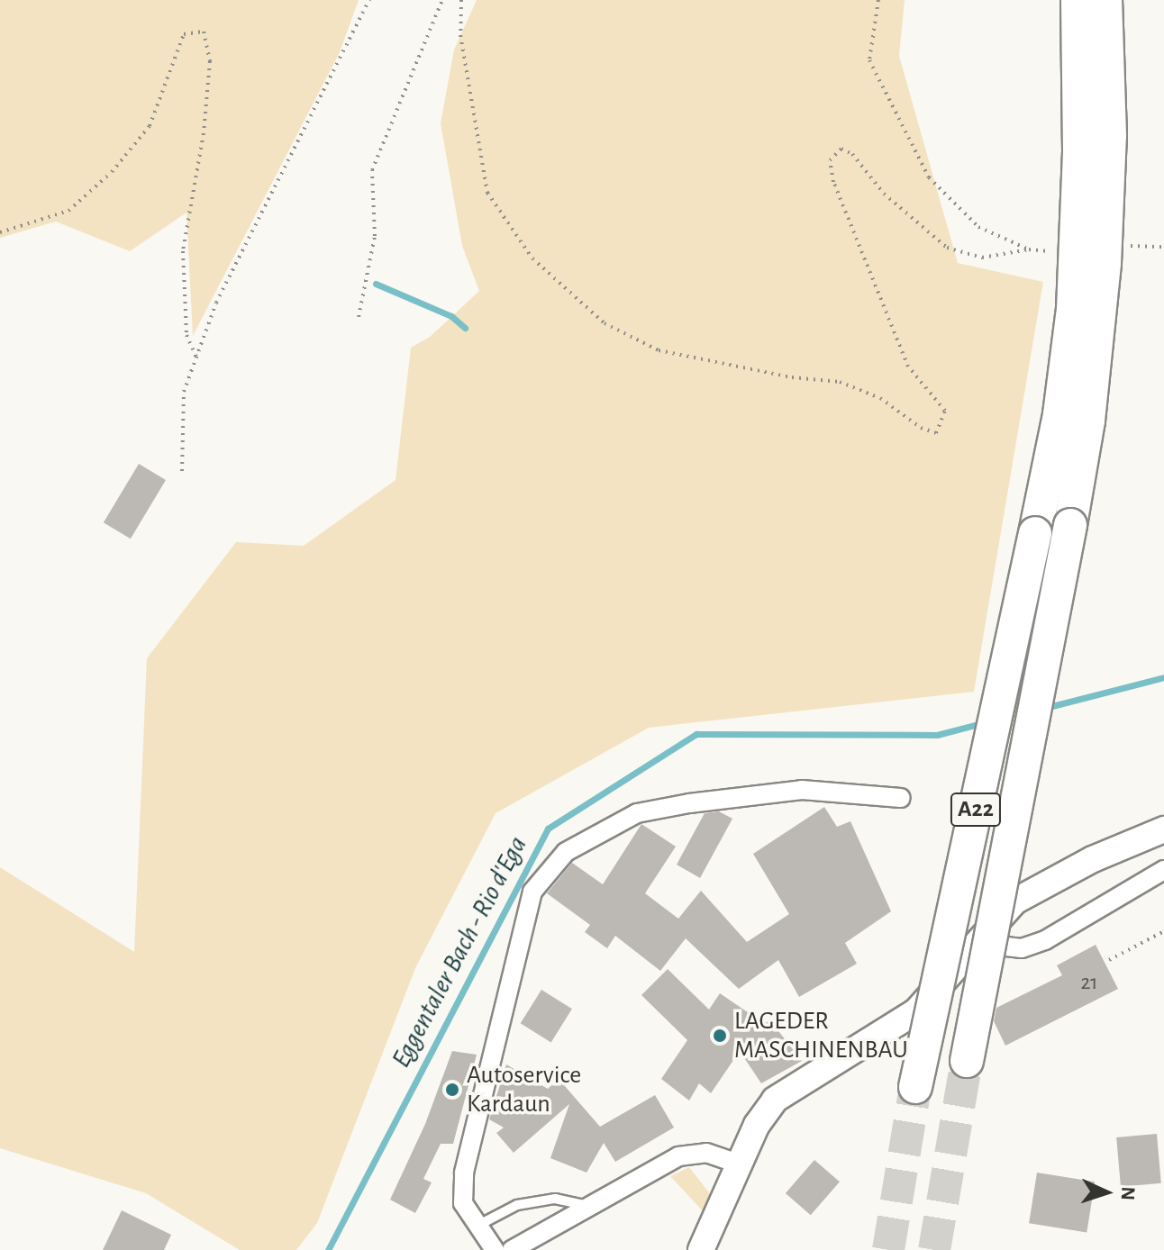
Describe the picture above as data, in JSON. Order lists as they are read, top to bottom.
{
  "streets": {
    "highway": ["A22"]
  },
  "water": ["Eggentaler Bach - Rio d'Ega"],
  "places": ["LAGEDER MASCHINENBAU", "Autoservice Kardaun"],
  "house_numbers": ["21"],
  "north": "right"
}
